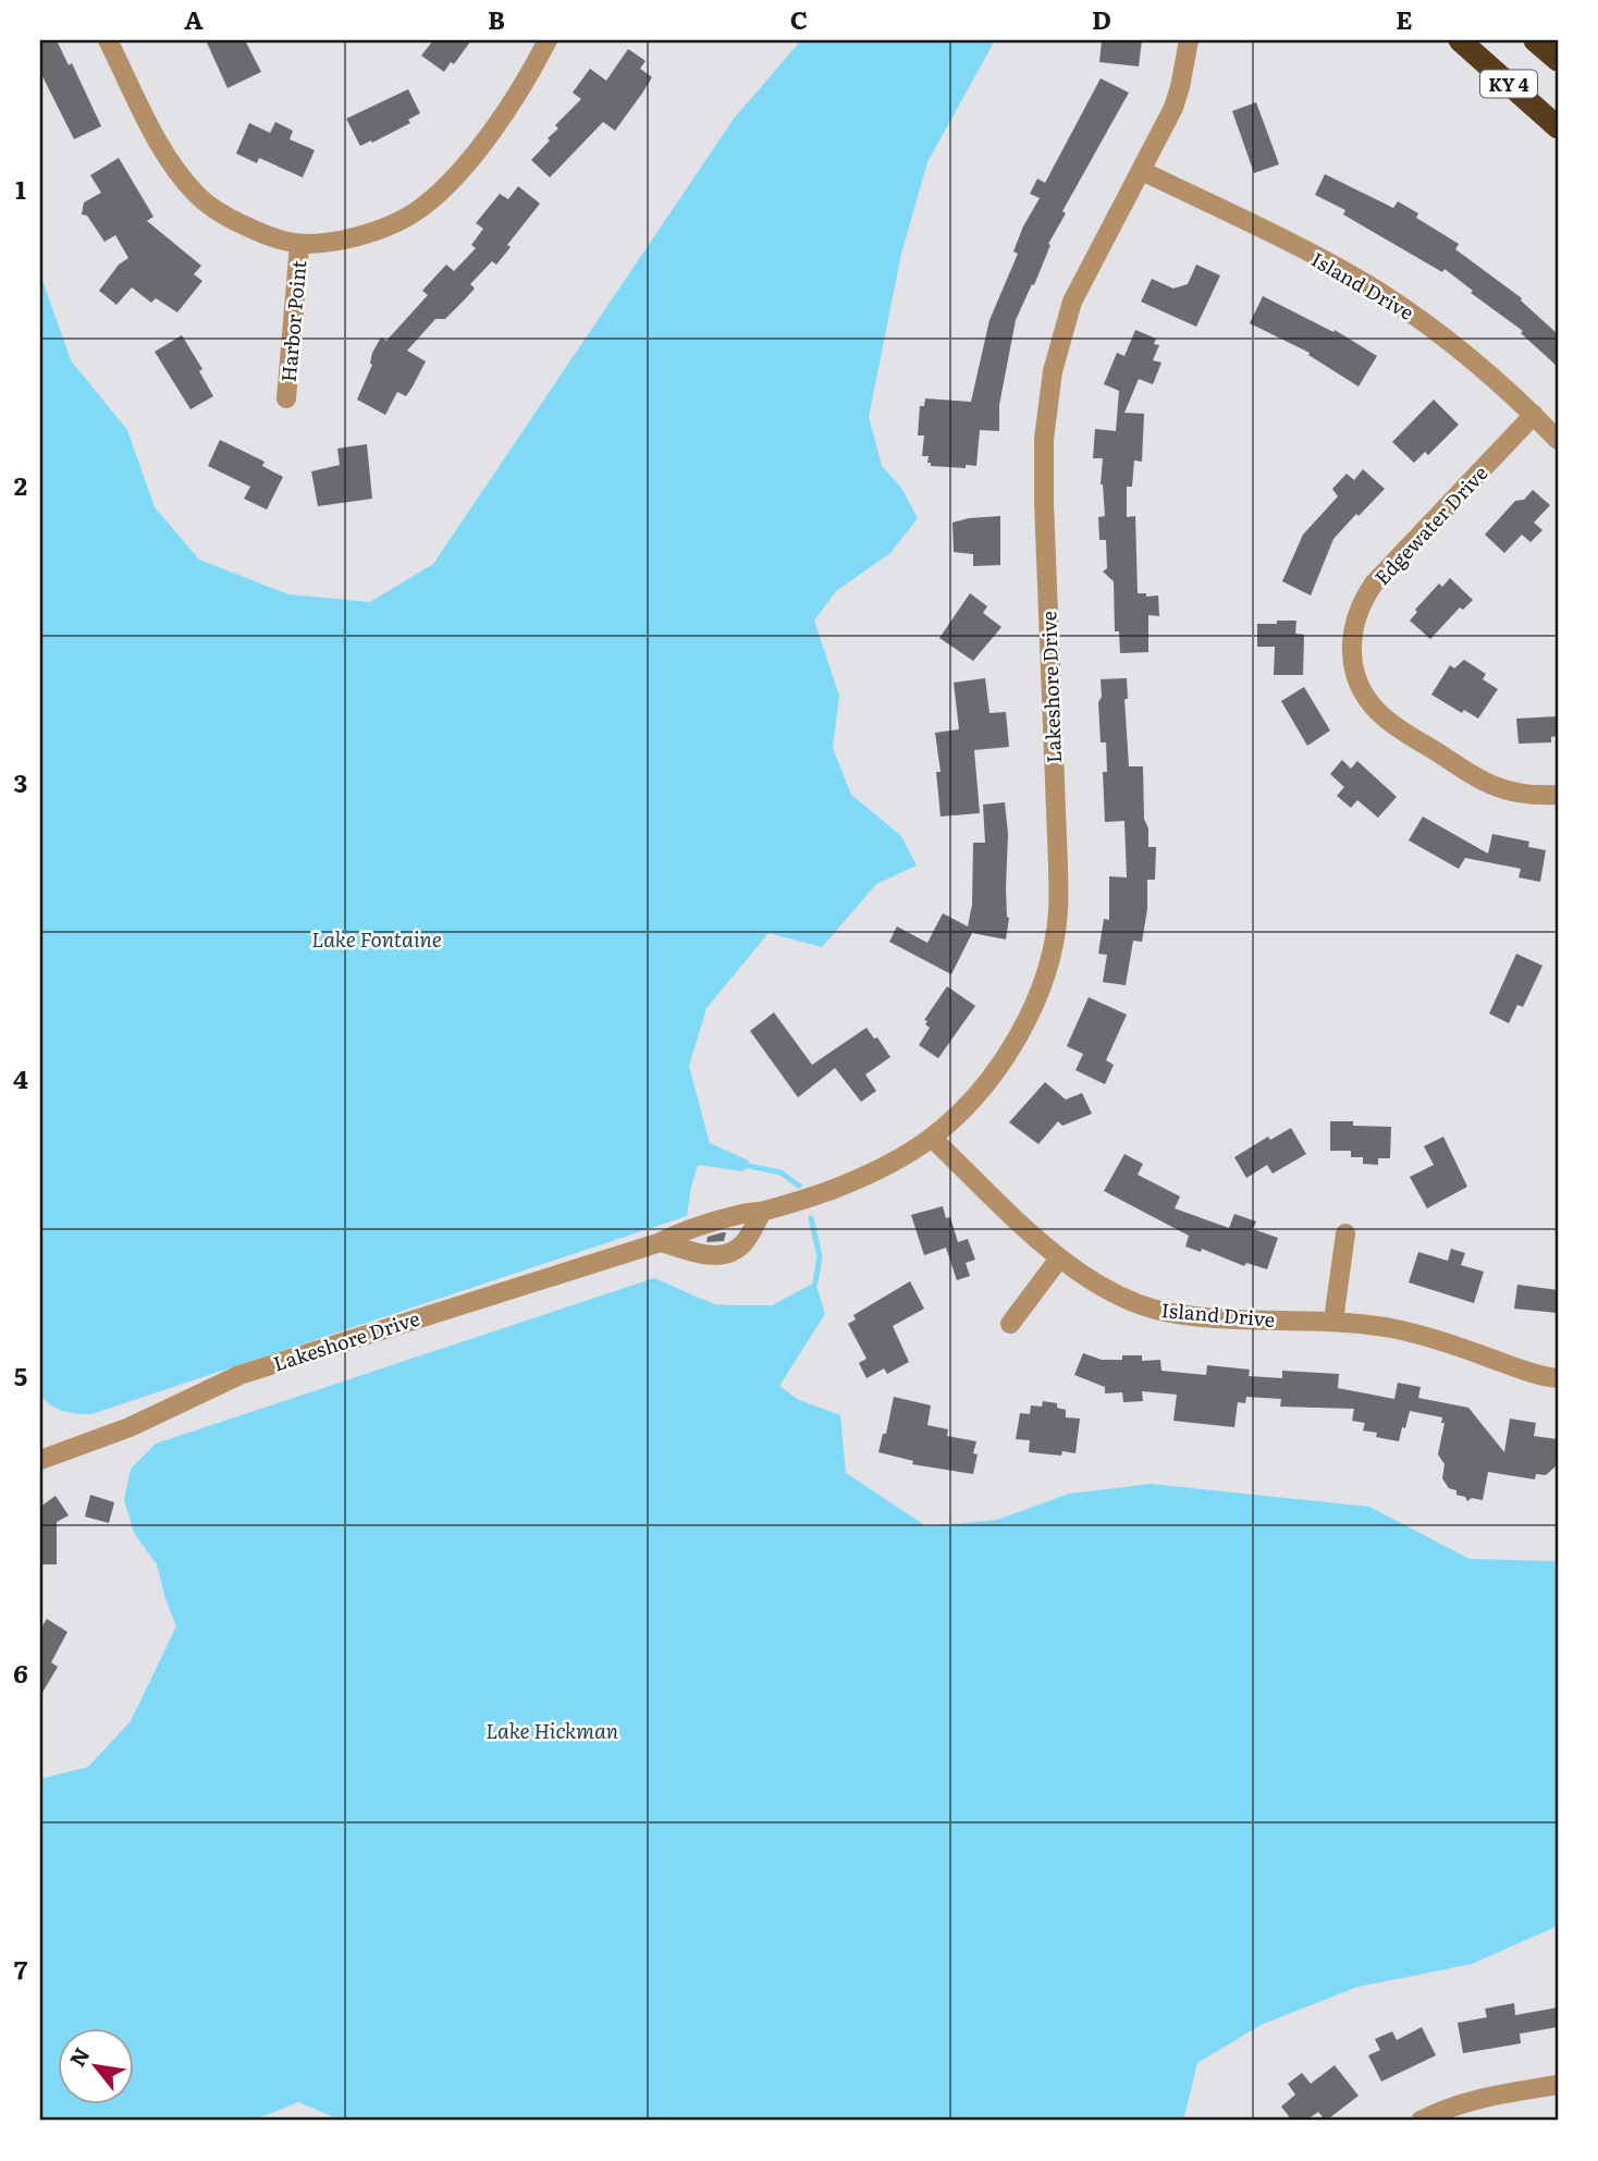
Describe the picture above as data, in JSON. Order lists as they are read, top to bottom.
{
  "streets": {
    "highway": ["KY 4"],
    "street": [
      "Island Drive",
      "Harbor Point",
      "Edgewater Drive",
      "Lakeshore Drive"
    ]
  },
  "crossings": [
    ["Island Drive", "Edgewater Drive"],
    ["Island Drive", "Lakeshore Drive"]
  ],
  "water": ["Lake Fontaine", "Lake Hickman"],
  "north": "top left",
  "grid": {
    "columns": [
      "A",
      "B",
      "C",
      "D",
      "E"
    ],
    "rows": [
      "1",
      "2",
      "3",
      "4",
      "5",
      "6",
      "7"
    ]
  }
}
